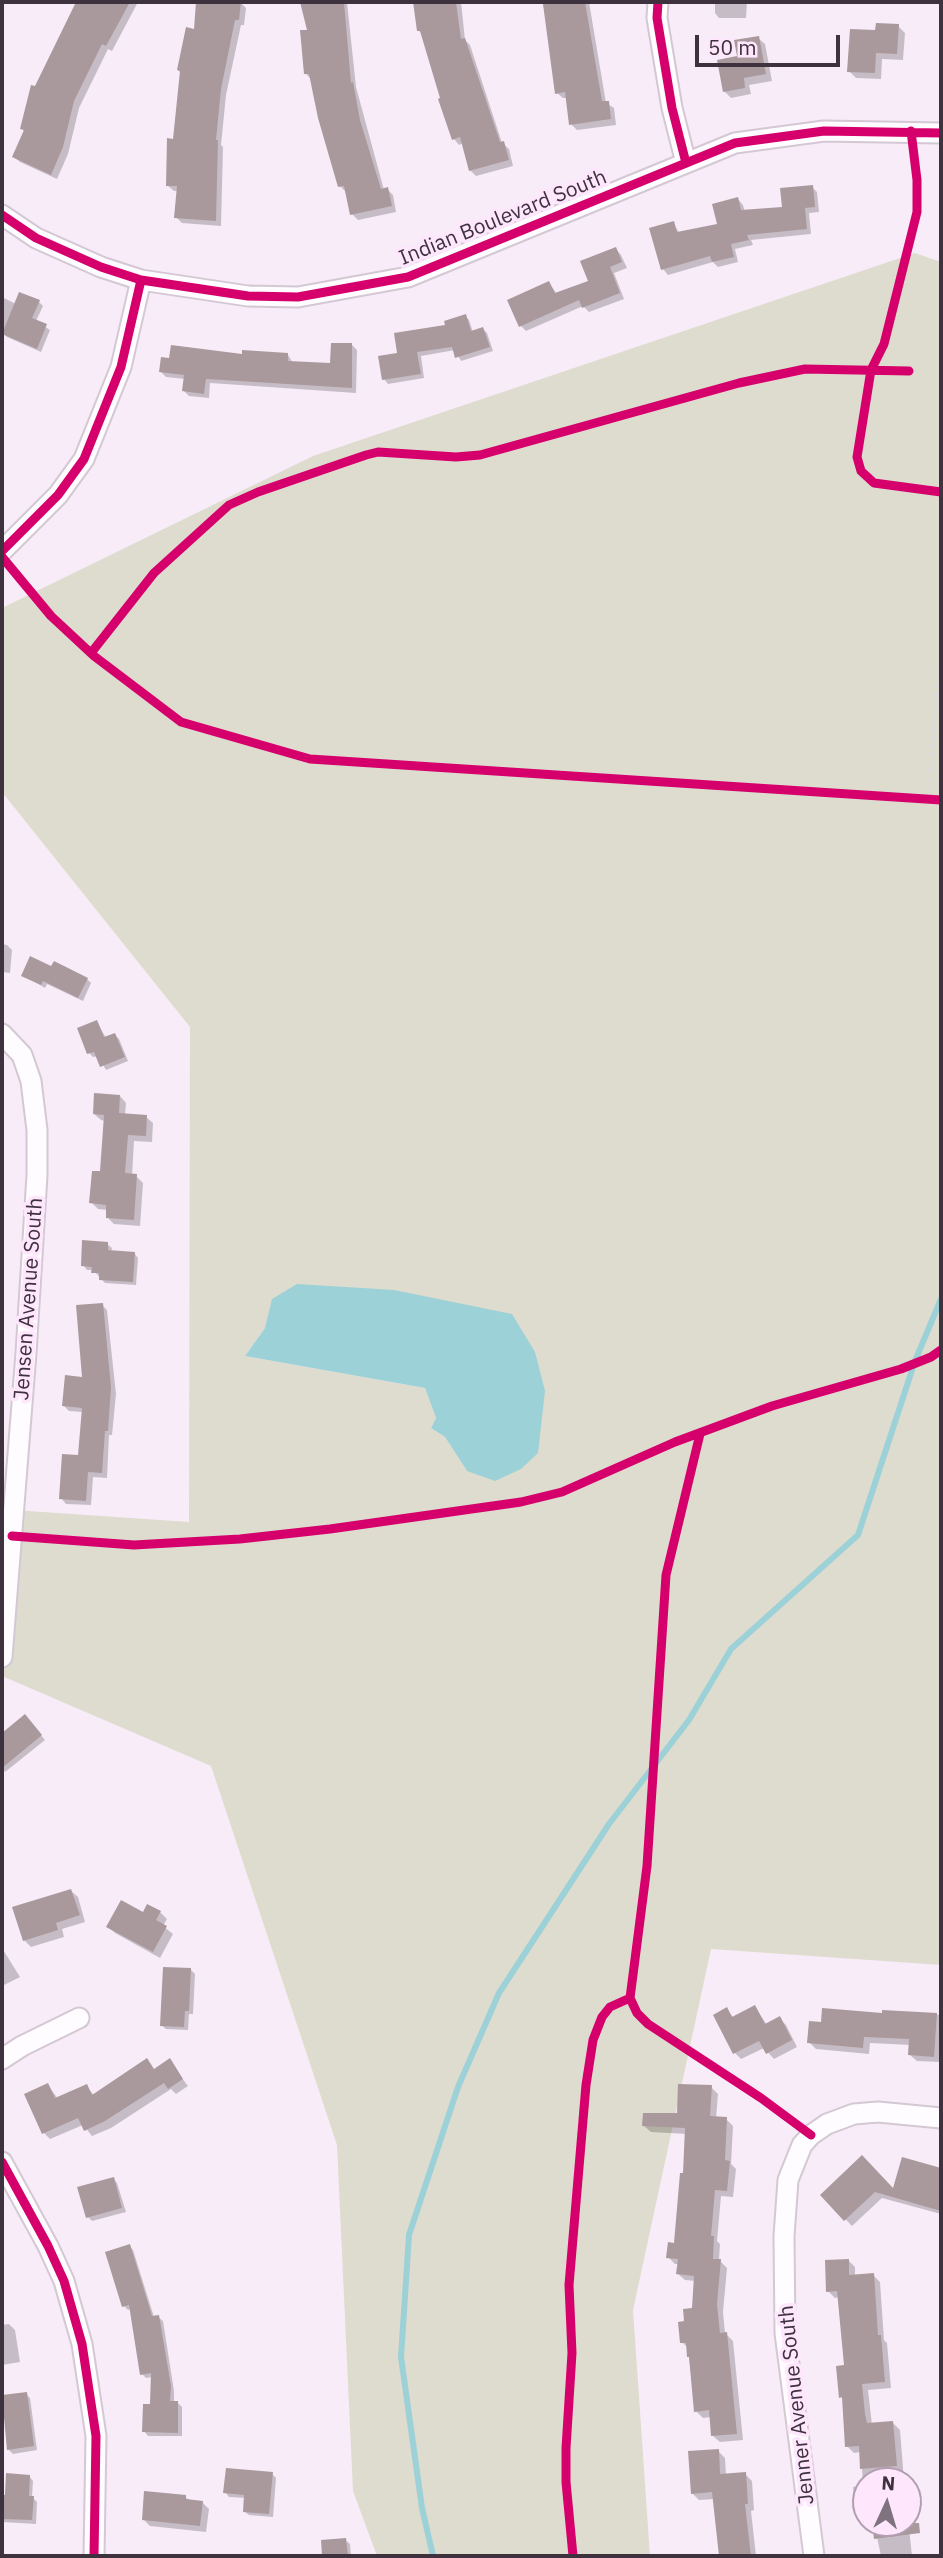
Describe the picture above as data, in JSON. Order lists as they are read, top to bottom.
{
  "streets": {
    "street": ["Indian Boulevard South", "Jensen Avenue South", "Jenner Avenue South"]
  },
  "scale_bar": "50 m",
  "north": "top"
}
